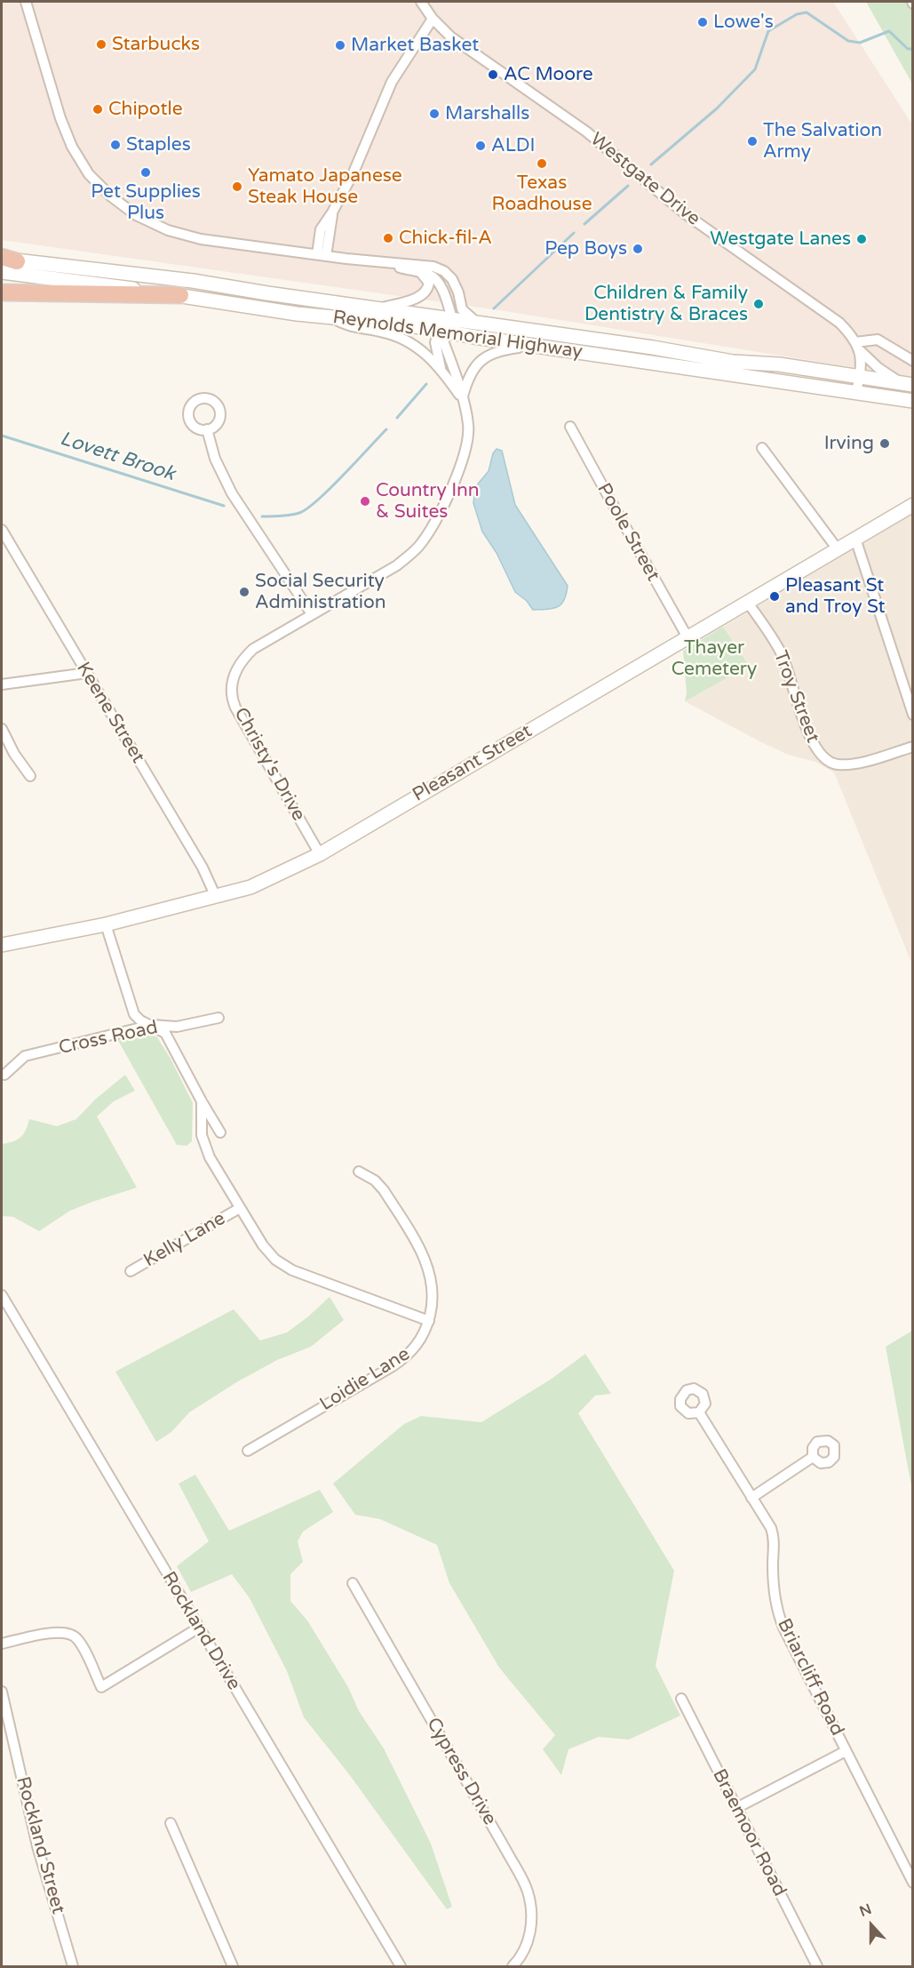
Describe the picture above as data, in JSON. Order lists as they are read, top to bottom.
{
  "streets": {
    "main road": ["Reynolds Memorial Highway", "Pleasant Street"],
    "street": [
      "Westgate Drive",
      "Poole Street",
      "Troy Street",
      "Keene Street",
      "Christy's Drive",
      "Cross Road",
      "Kelly Lane",
      "Loidie Lane",
      "Rockland Drive",
      "Briarcliff Road",
      "Cypress Drive",
      "Braemoor Road",
      "Rockland Street"
    ]
  },
  "crossings": [
    ["Westgate Drive", "Reynolds Memorial Highway"],
    ["Reynolds Memorial Highway", "Christy's Drive"],
    ["Poole Street", "Pleasant Street"],
    ["Troy Street", "Pleasant Street"],
    ["Keene Street", "Pleasant Street"],
    ["Pleasant Street", "Christy's Drive"]
  ],
  "water": ["Lovett Brook"],
  "parks": ["Thayer Cemetery"],
  "places": [
    "Lowe's",
    "Starbucks",
    "Market Basket",
    "AC Moore",
    "Chipotle",
    "Marshalls",
    "The Salvation Army",
    "Staples",
    "ALDI",
    "Texas Roadhouse",
    "Pet Supplies Plus",
    "Yamato Japanese Steak House",
    "Chick-fil-A",
    "Westgate Lanes",
    "Pep Boys",
    "Children & Family Dentistry & Braces",
    "Irving",
    "Country Inn & Suites",
    "Social Security Administration",
    "Pleasant St and Troy St"
  ],
  "north": "top"
}
